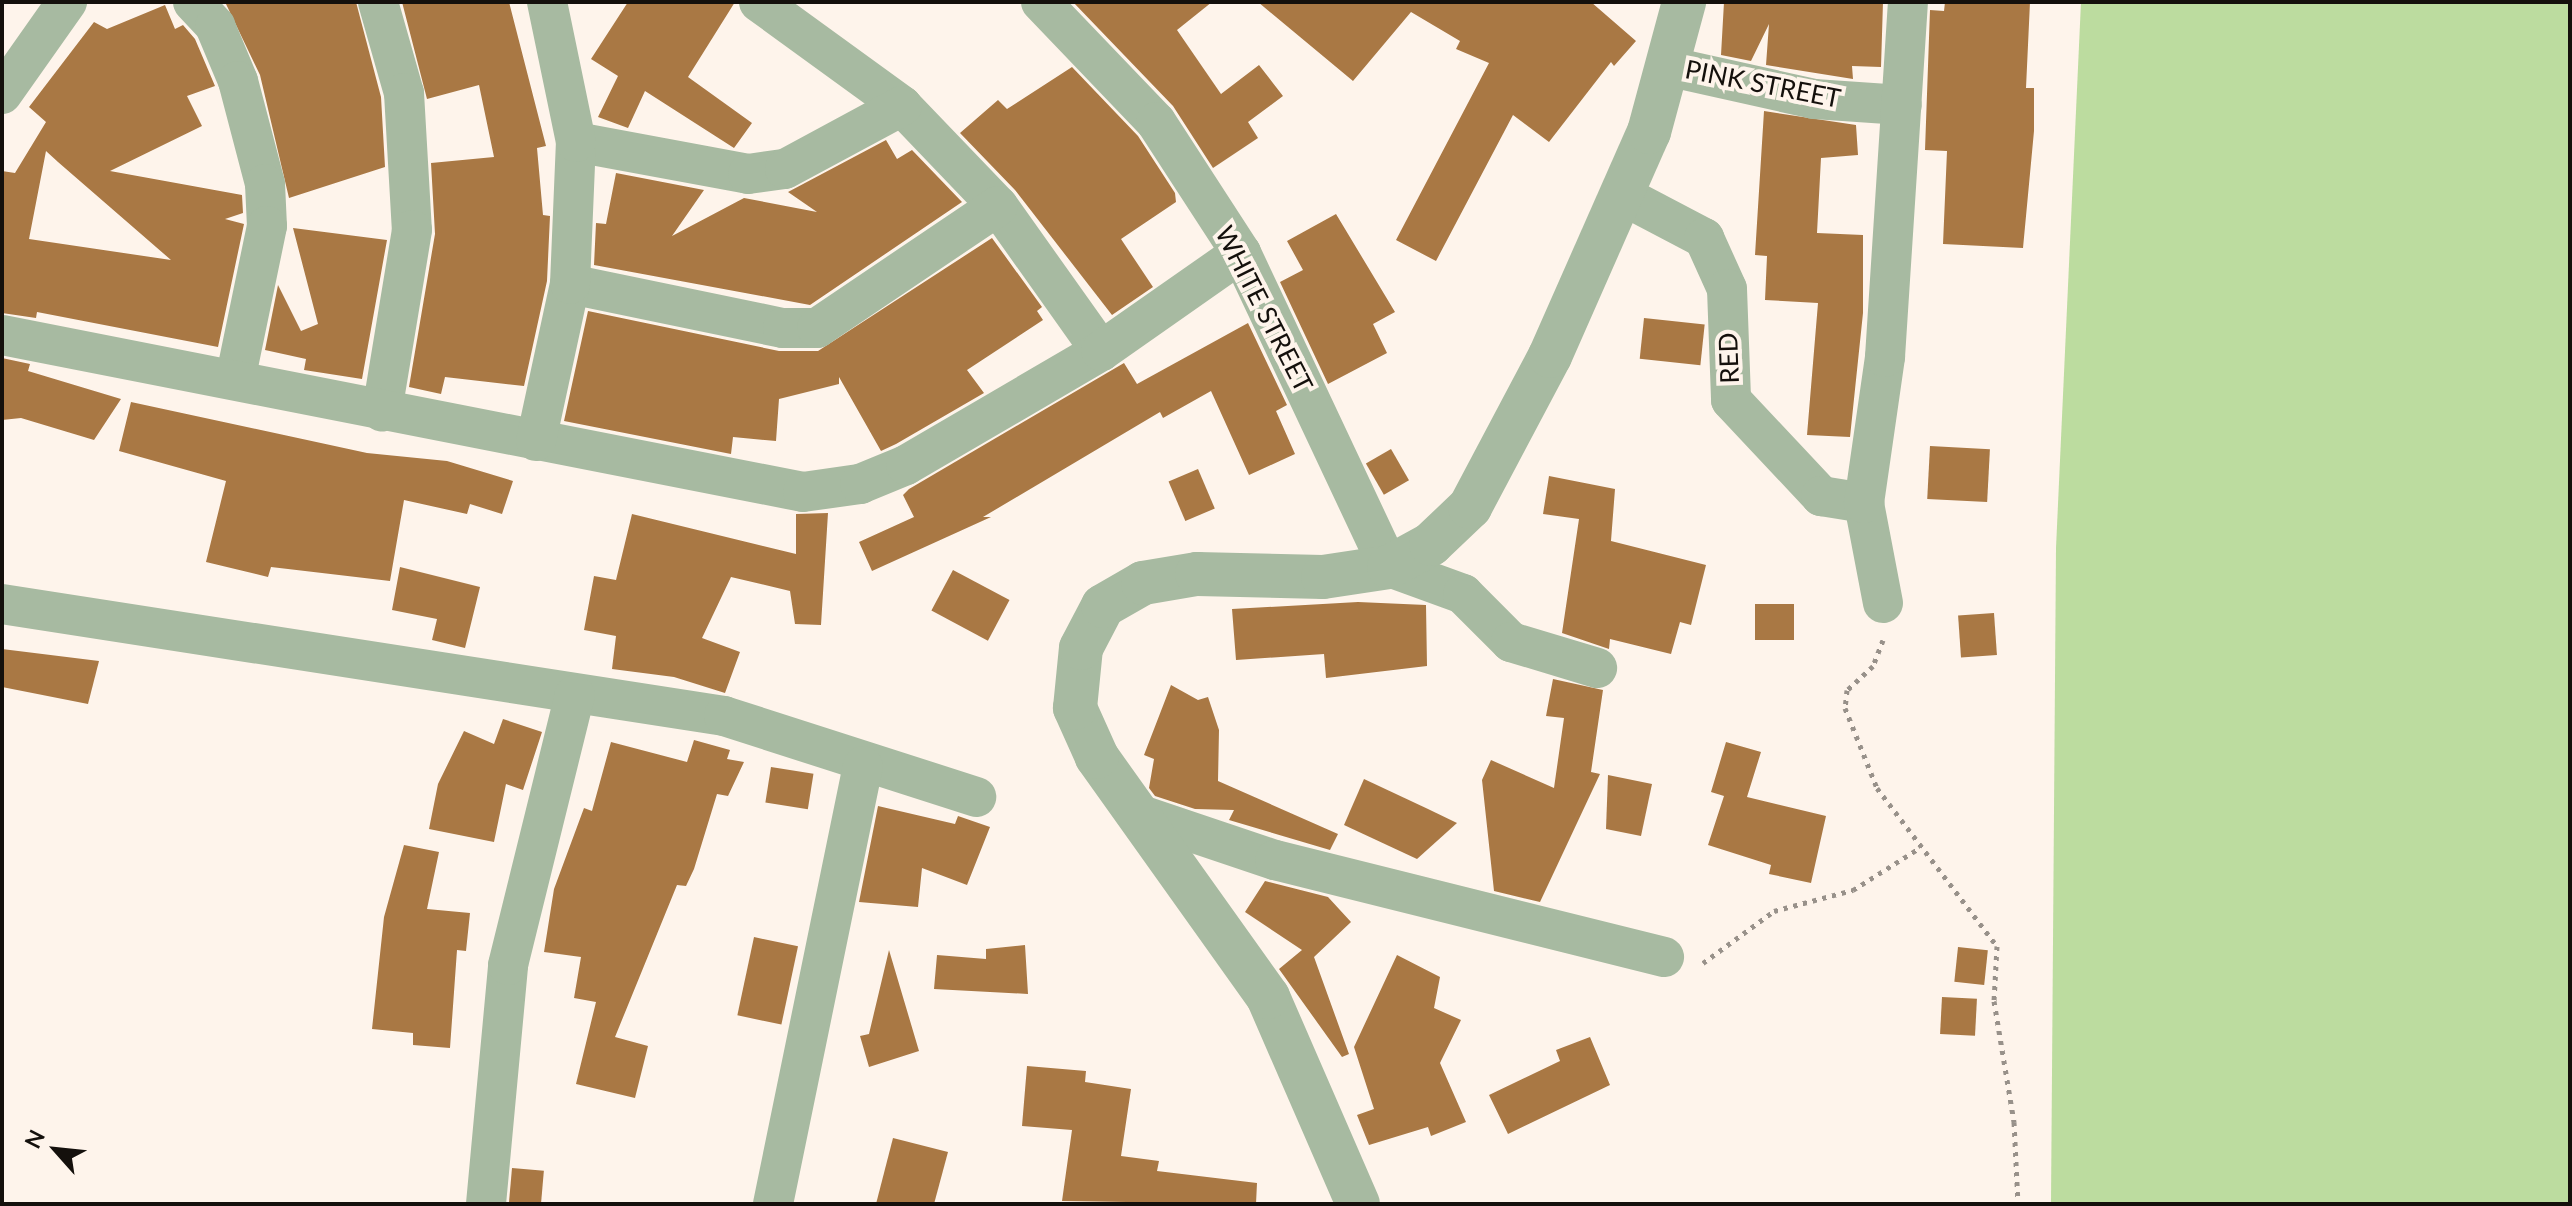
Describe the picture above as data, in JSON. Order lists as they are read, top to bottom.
{
  "streets": {
    "street": ["PINK STREET", "WHITE STREET", "RED"]
  },
  "north": "top left"
}
